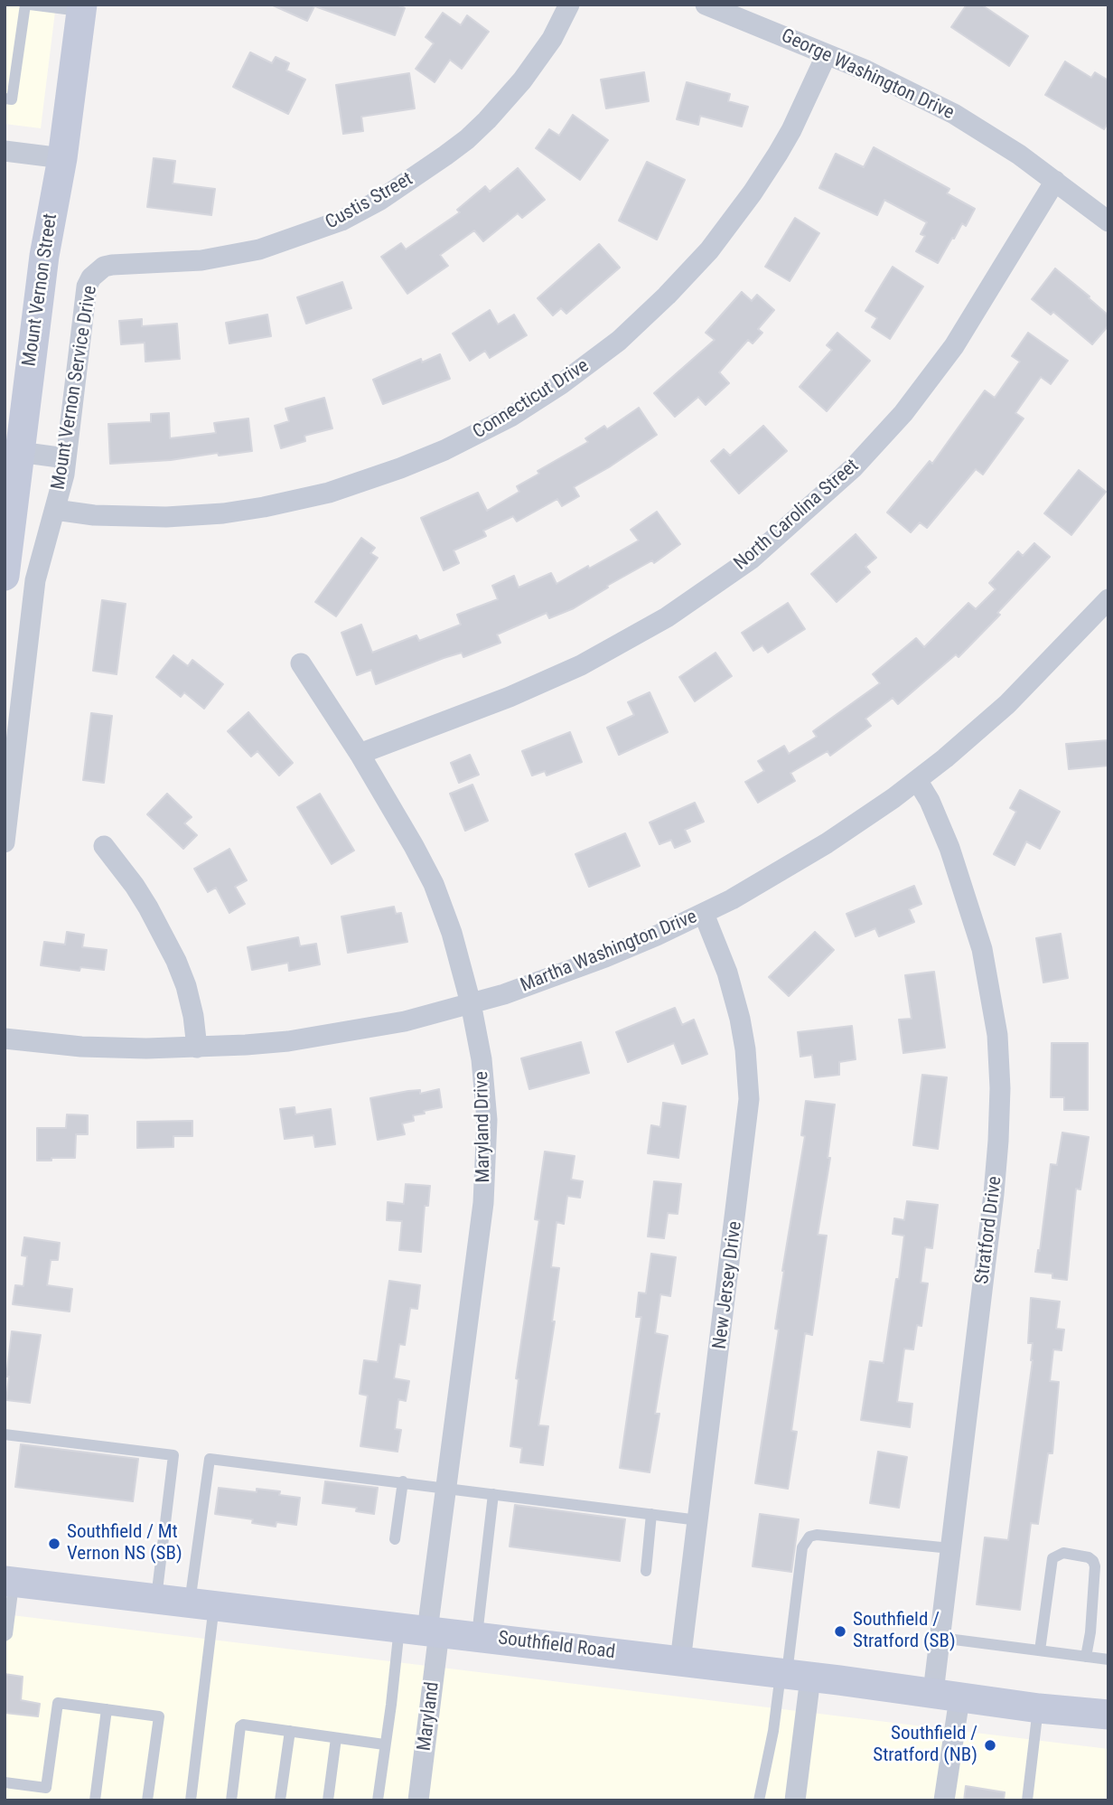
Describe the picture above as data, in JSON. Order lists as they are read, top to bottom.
{
  "streets": {
    "main road": ["Mount Vernon Street", "Southfield Road"],
    "street": [
      "George Washington Drive",
      "Custis Street",
      "Mount Vernon Service Drive",
      "Connecticut Drive",
      "North Carolina Street",
      "Martha Washington Drive",
      "Maryland Drive",
      "Stratford Drive",
      "New Jersey Drive",
      "Maryland"
    ]
  },
  "crossings": [
    ["George Washington Drive", "Connecticut Drive"],
    ["George Washington Drive", "North Carolina Street"],
    ["Custis Street", "Mount Vernon Service Drive"],
    ["Mount Vernon Service Drive", "Connecticut Drive"],
    ["North Carolina Street", "Maryland Drive"],
    ["Martha Washington Drive", "Maryland Drive"],
    ["Martha Washington Drive", "Stratford Drive"],
    ["Martha Washington Drive", "New Jersey Drive"],
    ["Maryland Drive", "Southfield Road"],
    ["Maryland Drive", "Maryland"],
    ["Stratford Drive", "Southfield Road"],
    ["New Jersey Drive", "Southfield Road"],
    ["Southfield Road", "Maryland"]
  ],
  "places": ["Southfield / Mt Vernon NS (SB)", "Southfield / Stratford (SB)", "Southfield / Stratford (NB)"]
}
